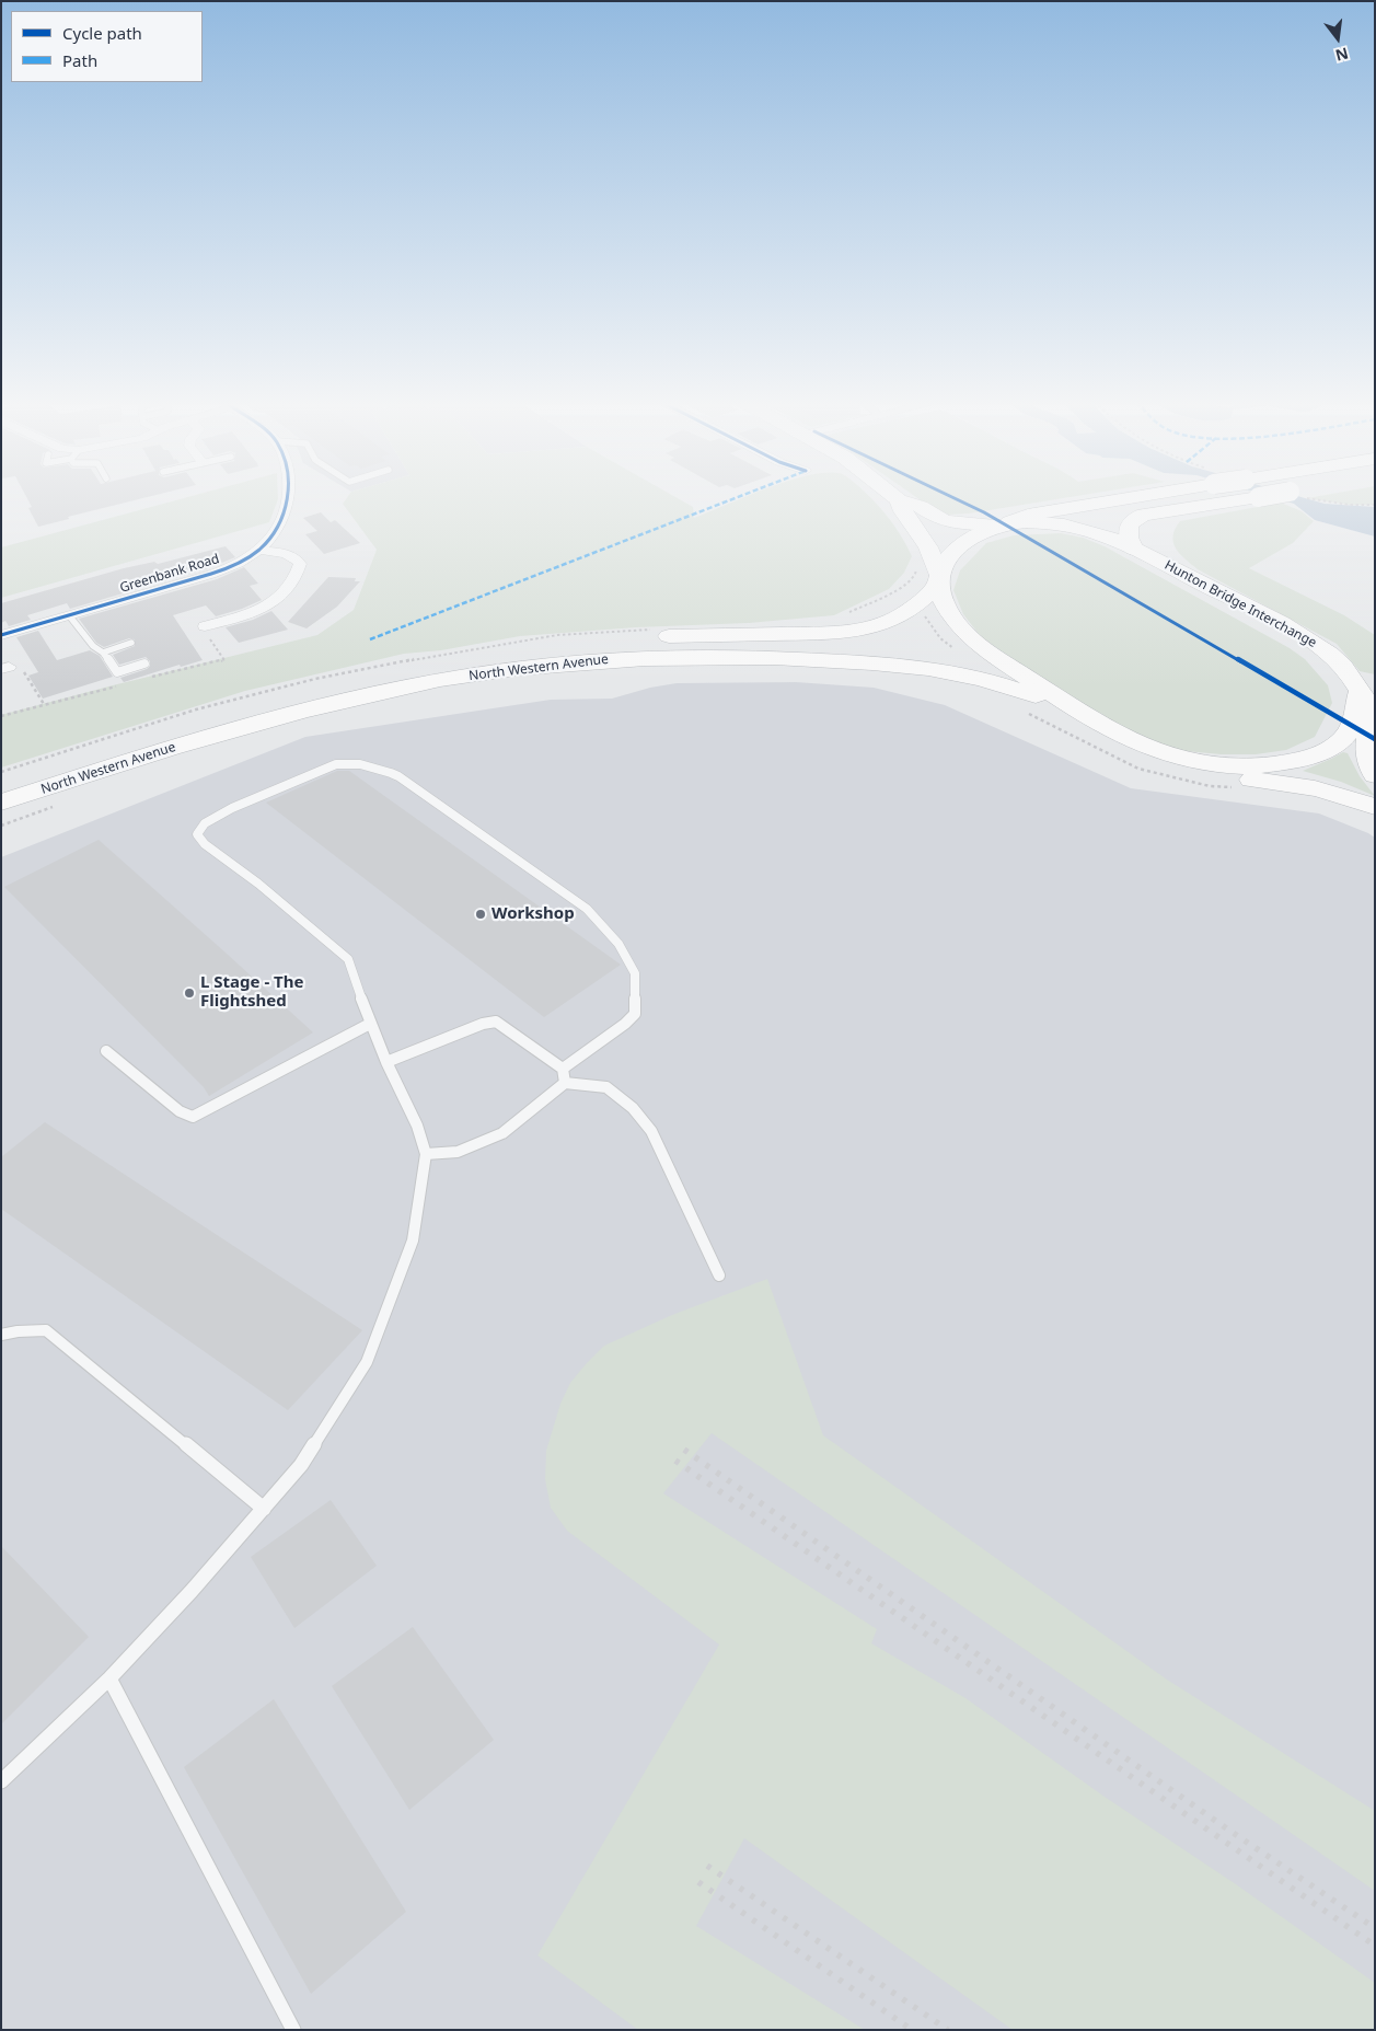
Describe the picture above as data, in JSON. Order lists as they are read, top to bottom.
{
  "streets": {
    "main road": ["Hunton Bridge Interchange", "North Western Avenue"],
    "street": ["Greenbank Road"]
  },
  "places": ["Workshop", "L Stage - The Flightshed"],
  "legend": ["Cycle path", "Path"],
  "north": "bottom"
}
